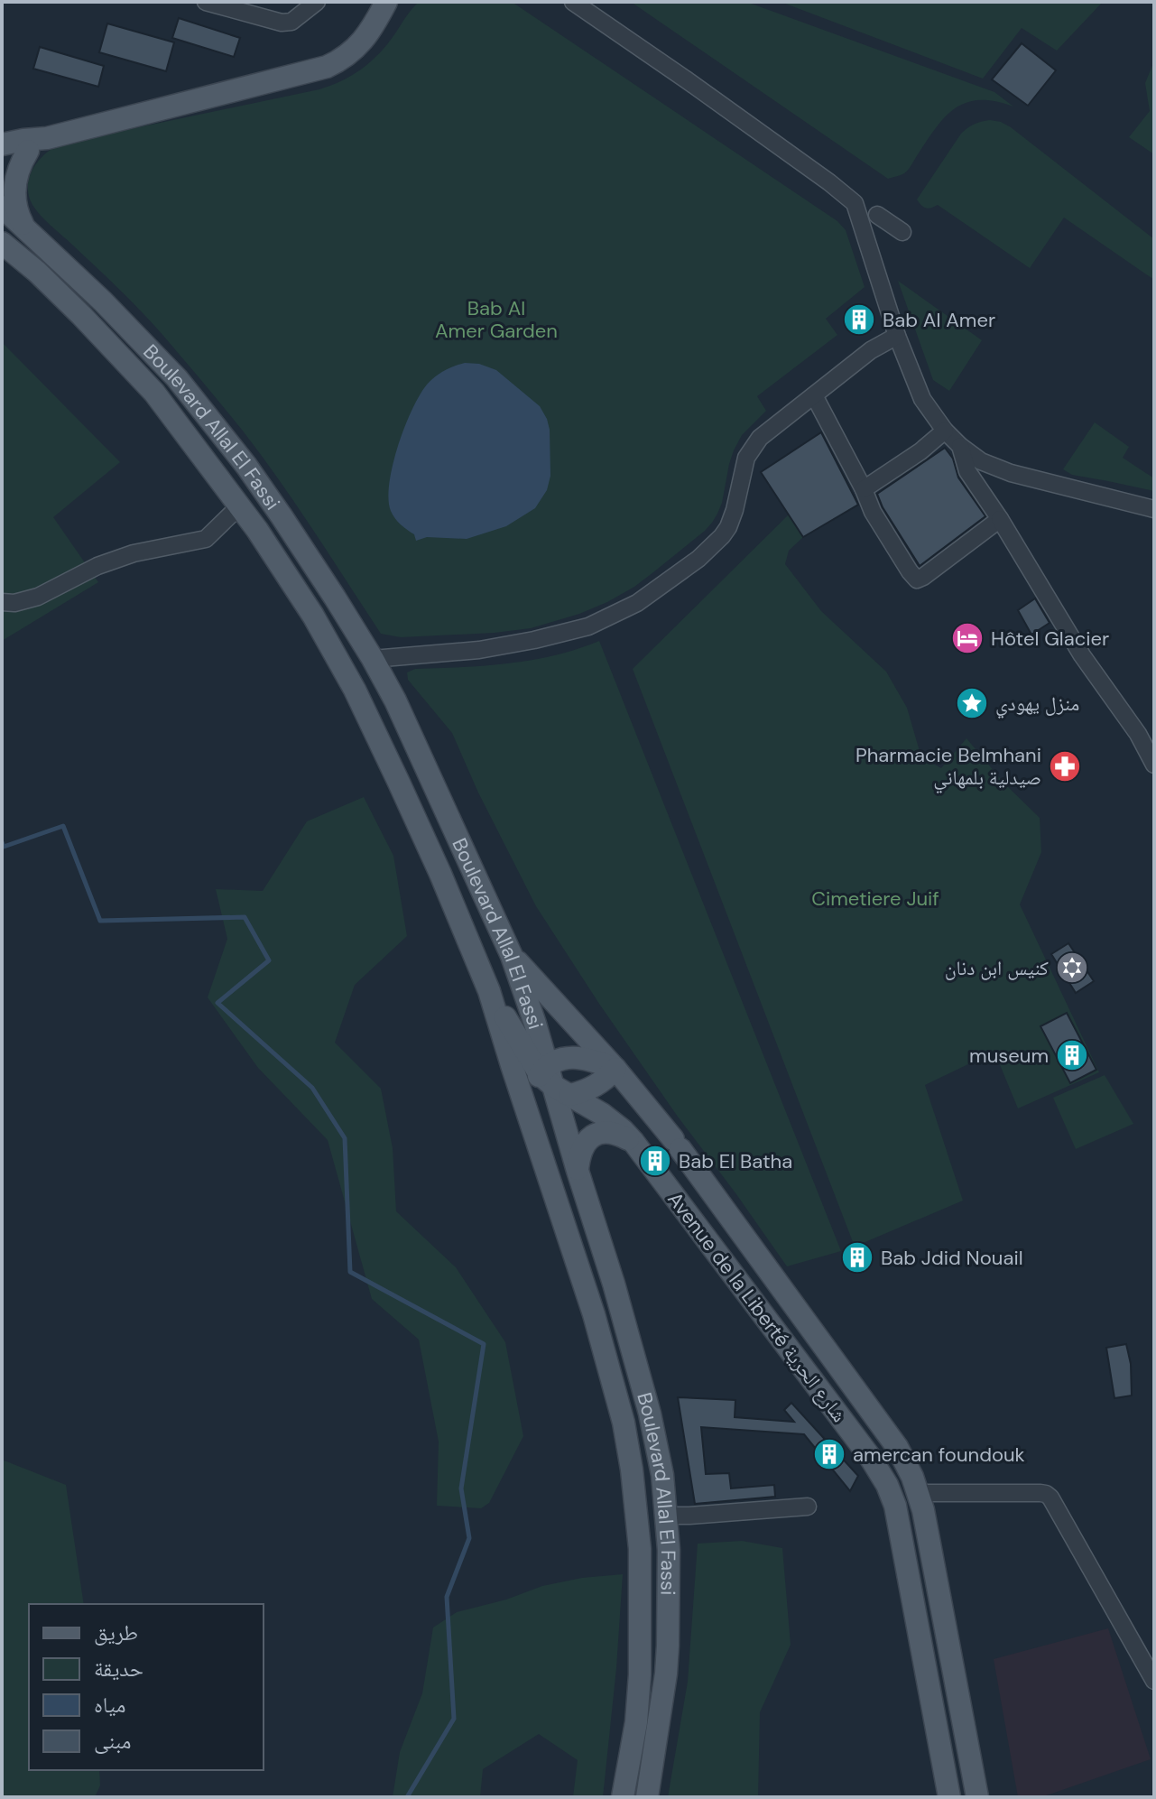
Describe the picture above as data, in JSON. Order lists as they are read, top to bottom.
{
  "streets": {
    "main road": ["Boulevard Allal El Fassi", "Avenue de la Liberté شارع الحرية"]
  },
  "crossings": [
    ["Boulevard Allal El Fassi", "Avenue de la Liberté شارع الحرية"]
  ],
  "parks": ["Bab Al Amer Garden", "Cimetiere Juif"],
  "places": {
    "building": [
      "Bab Al Amer",
      "museum",
      "Bab El Batha",
      "Bab Jdid Nouail",
      "amercan foundouk"
    ],
    "hotel": ["Hôtel Glacier"],
    "place": ["منزل يهودي"],
    "pharmacy": ["Pharmacie Belmhani صيدلية بلمهاني"],
    "synagogue": ["كنيس ابن دنان"]
  },
  "legend": [
    "طريق",
    "حديقة",
    "مياه",
    "مبنى"
  ]
}
